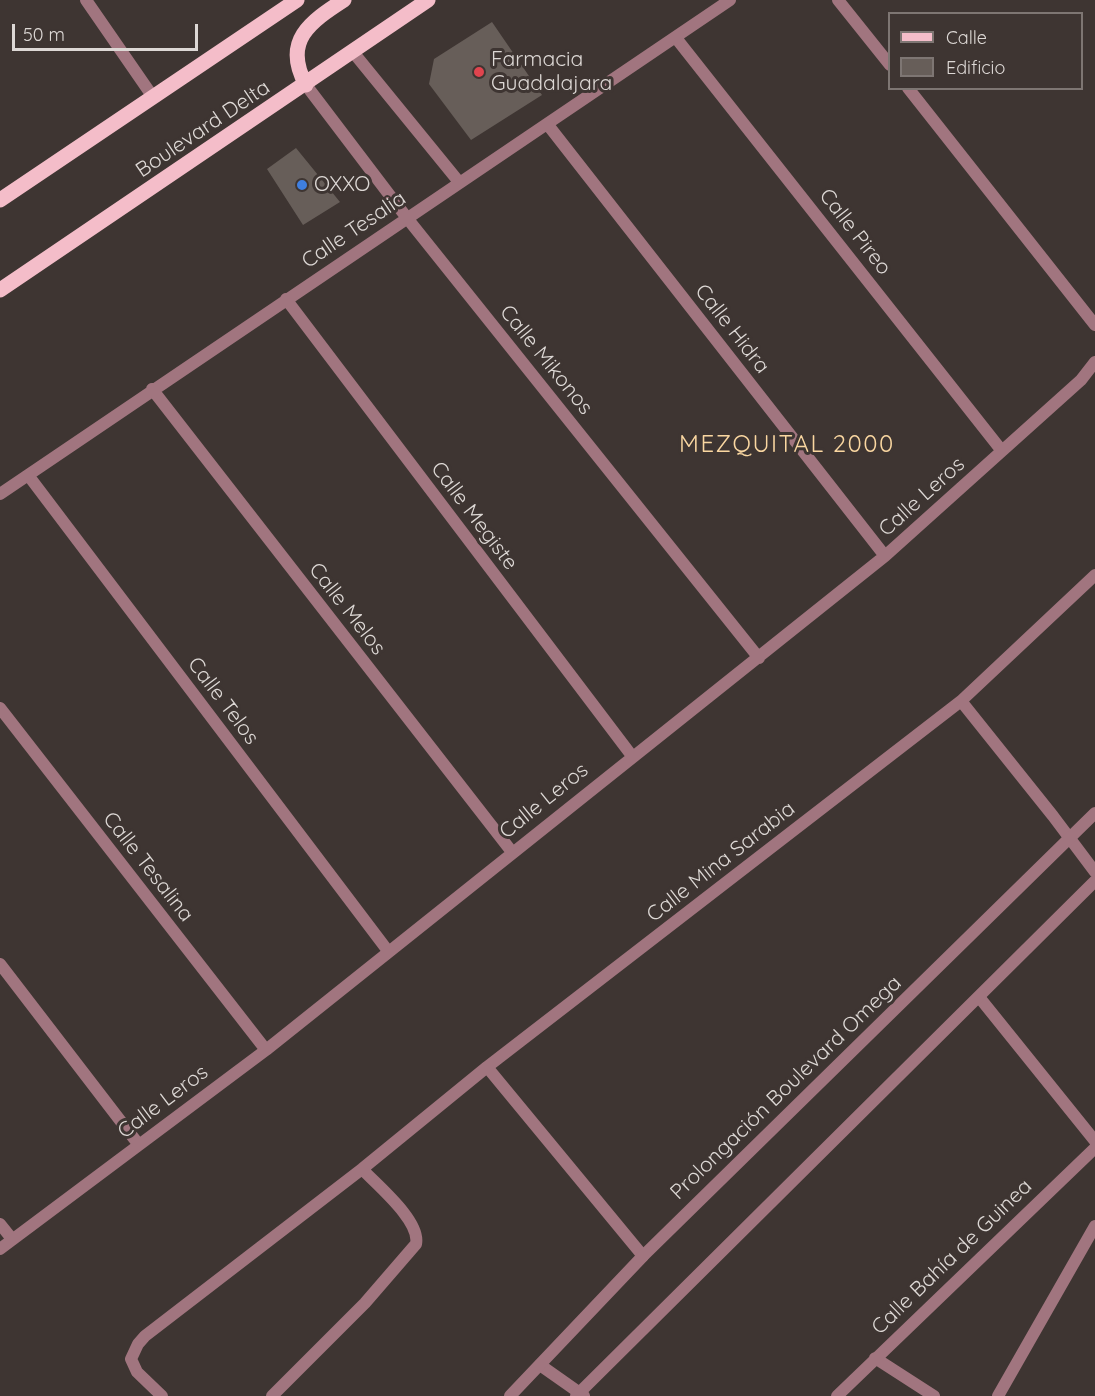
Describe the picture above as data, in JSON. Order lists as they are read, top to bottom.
{
  "streets": {
    "main road": ["Boulevard Delta"],
    "street": [
      "Calle Tesalia",
      "Calle Pireo",
      "Calle Hidra",
      "Calle Mikonos",
      "Calle Leros",
      "Calle Megiste",
      "Calle Melos",
      "Calle Telos",
      "Calle Mina Sarabia",
      "Calle Tesalina",
      "Prolongación Boulevard Omega",
      "Calle Bahía de Guinea"
    ]
  },
  "crossings": [
    ["Boulevard Delta", "Calle Mikonos"],
    ["Calle Tesalia", "Calle Pireo"],
    ["Calle Tesalia", "Calle Hidra"],
    ["Calle Tesalia", "Calle Mikonos"],
    ["Calle Tesalia", "Calle Megiste"],
    ["Calle Tesalia", "Calle Melos"],
    ["Calle Tesalia", "Calle Telos"],
    ["Calle Pireo", "Calle Leros"],
    ["Calle Hidra", "Calle Leros"],
    ["Calle Mikonos", "Calle Leros"],
    ["Calle Leros", "Calle Megiste"],
    ["Calle Leros", "Calle Melos"],
    ["Calle Leros", "Calle Telos"],
    ["Calle Leros", "Calle Tesalina"]
  ],
  "districts": ["MEZQUITAL 2000"],
  "places": ["Farmacia Guadalajara", "OXXO"],
  "legend": ["Calle", "Edificio"],
  "scale_bar": "50 m"
}
